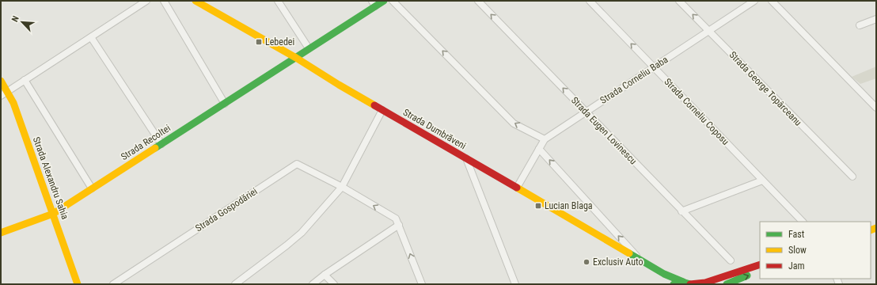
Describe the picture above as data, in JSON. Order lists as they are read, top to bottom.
{
  "streets": {
    "street": [
      "Strada Corneliu Baba",
      "Strada George Topârceanu",
      "Strada Corneliu Coposu",
      "Strada Dumbrăveni",
      "Strada Eugen Lovinescu",
      "Strada Recoltei",
      "Strada Alexandru Sahia",
      "Strada Gospodăriei"
    ]
  },
  "crossings": [
    ["Strada Corneliu Baba", "Strada George Topârceanu"],
    ["Strada Corneliu Baba", "Strada Corneliu Coposu"],
    ["Strada Corneliu Baba", "Strada Dumbrăveni"],
    ["Strada Corneliu Baba", "Strada Eugen Lovinescu"],
    ["Strada Dumbrăveni", "Strada Recoltei"],
    ["Strada Recoltei", "Strada Alexandru Sahia"]
  ],
  "one_way": ["Strada Eugen Lovinescu"],
  "places": {
    "transit": ["Lebedei", "Lucian Blaga"],
    "other": ["Exclusiv Auto"]
  },
  "legend": ["Fast", "Slow", "Jam"],
  "north": "top left"
}
